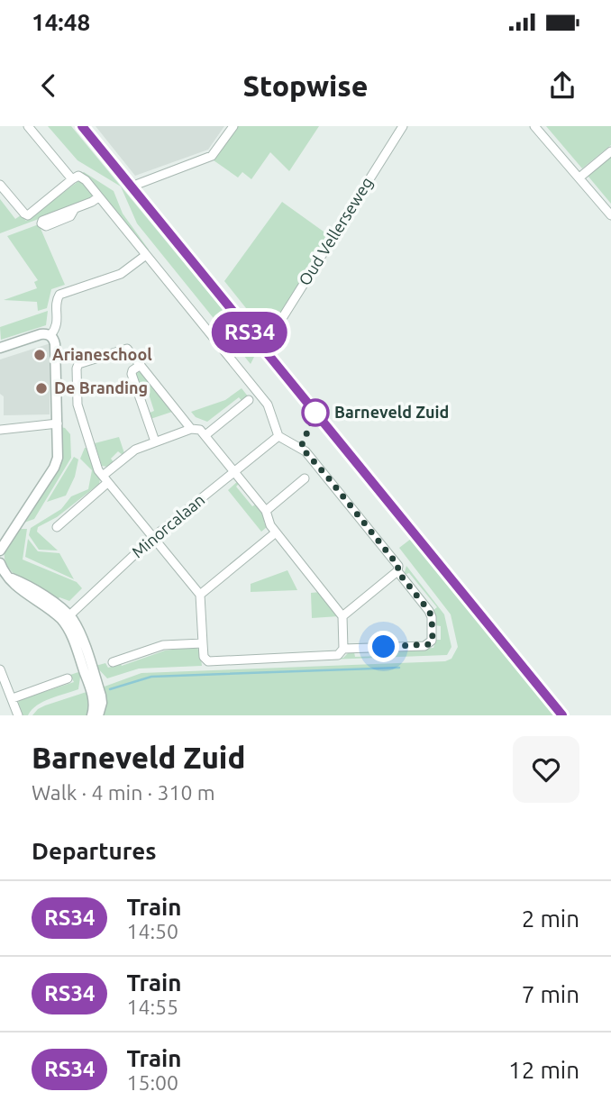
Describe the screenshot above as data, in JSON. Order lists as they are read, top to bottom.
{
  "streets": {
    "street": ["Oud Vellerseweg", "Minorcalaan"]
  },
  "places": ["Arianeschool", "De Branding", "Barneveld Zuid"],
  "page": {
    "status": "14:48",
    "header": "Stopwise",
    "on_map": "RS34",
    "heading": [
      ["Barneveld Zuid", "Walk · 4 min · 310 m"],
      "Departures"
    ],
    "list": [
      {
        "mark": "RS34",
        "name": "Train",
        "note": "14:50",
        "value": "2 min"
      },
      {
        "mark": "RS34",
        "name": "Train",
        "note": "14:55",
        "value": "7 min"
      },
      {
        "mark": "RS34",
        "name": "Train",
        "note": "15:00",
        "value": "12 min"
      }
    ]
  }
}
